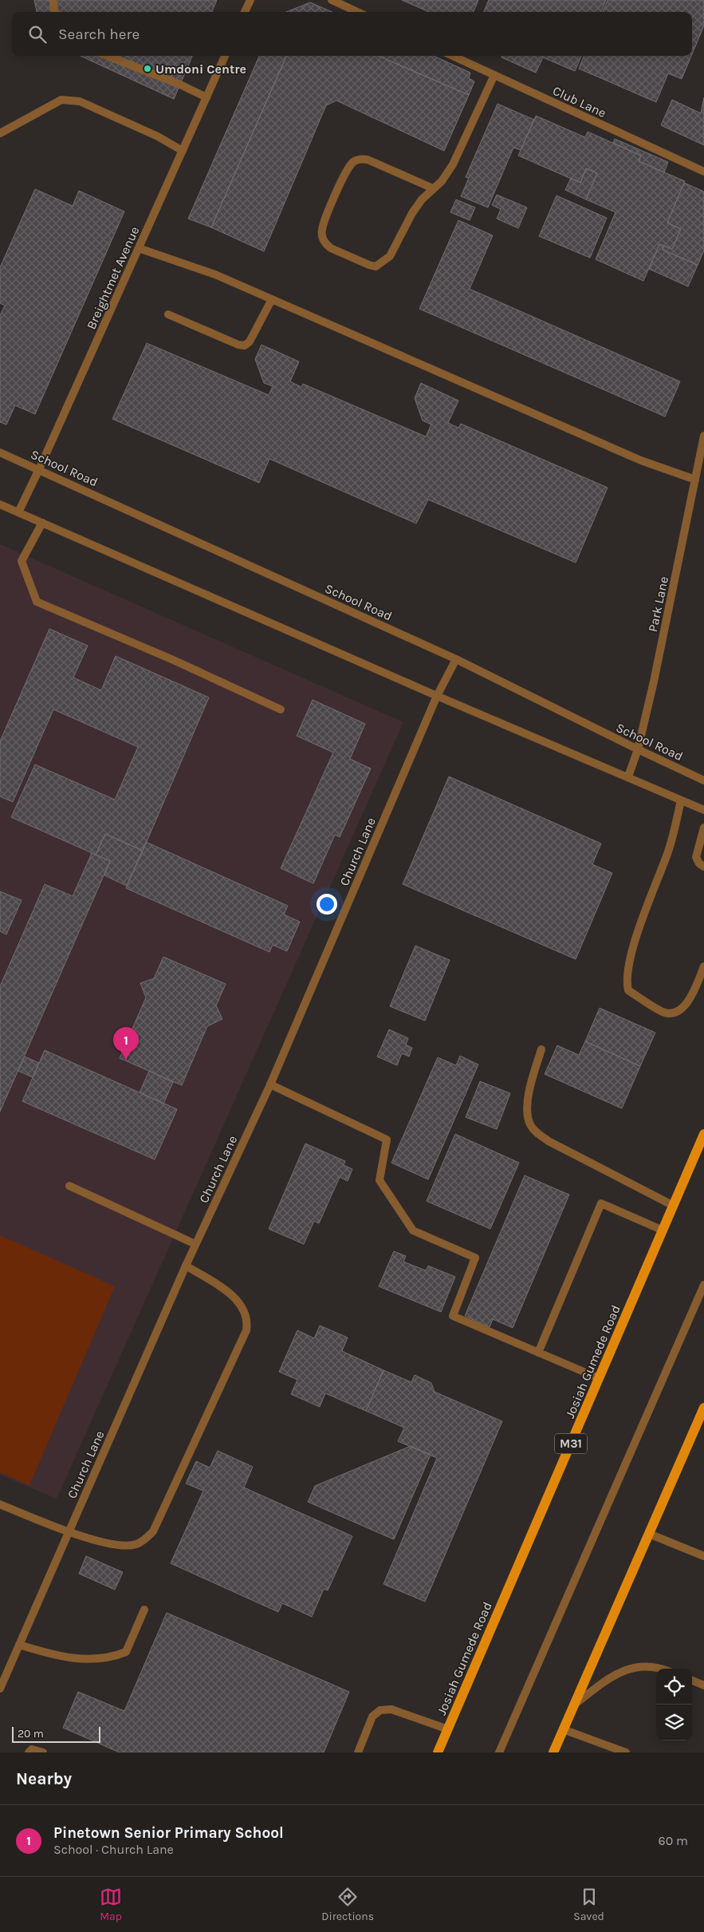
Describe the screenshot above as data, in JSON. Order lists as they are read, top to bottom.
{
  "streets": {
    "main road": ["Josiah Gumede Road", "M31"],
    "street": [
      "Club Lane",
      "Breightmet Avenue",
      "School Road",
      "Park Lane",
      "Church Lane"
    ]
  },
  "crossings": [
    ["Breightmet Avenue", "School Road"],
    ["School Road", "Park Lane"],
    ["School Road", "Church Lane"]
  ],
  "places": ["Umdoni Centre"],
  "scale_bar": "20 m",
  "page": {
    "search": "Search here",
    "pins": "1",
    "scale": "20 m",
    "heading": "Nearby",
    "list": [
      {
        "mark": "1",
        "name": "Pinetown Senior Primary School",
        "note": "School · Church Lane",
        "value": "60 m"
      }
    ],
    "nav": ["Map", "Directions", "Saved"]
  }
}
